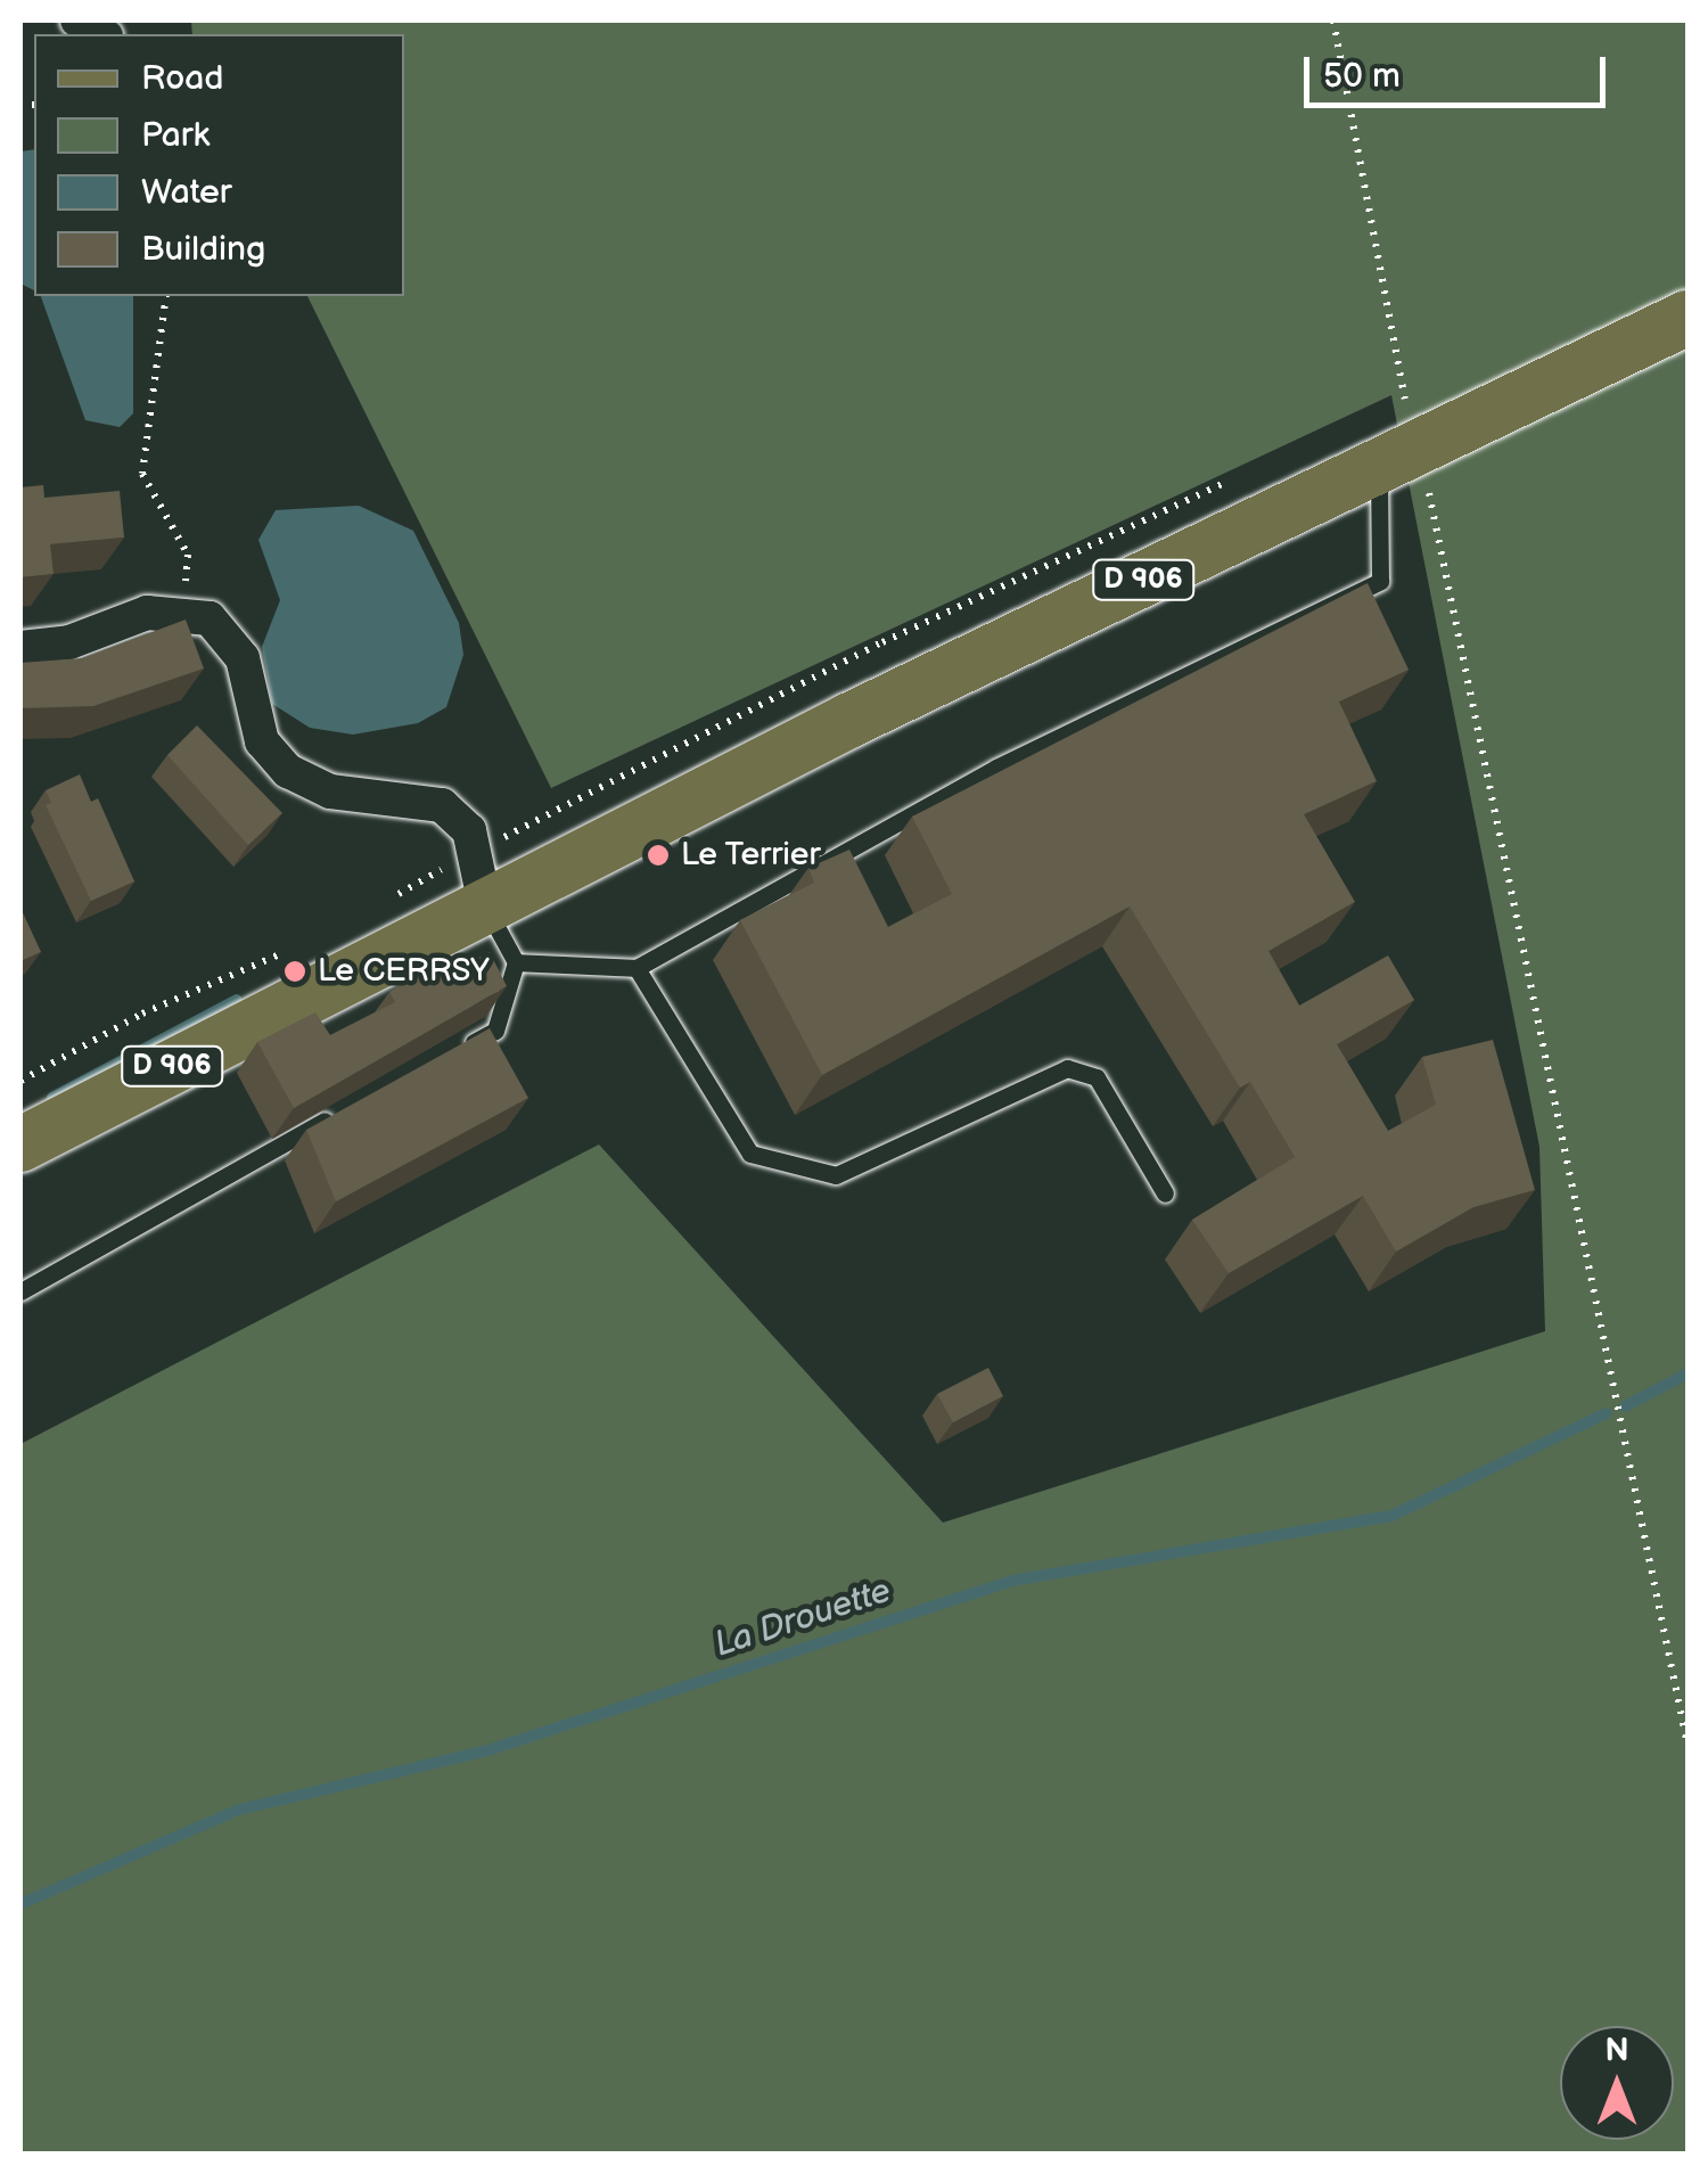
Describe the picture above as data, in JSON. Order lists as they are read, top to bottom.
{
  "streets": {
    "main road": ["D 906"]
  },
  "water": ["La Drouette"],
  "places": ["Le Terrier", "Le CERRSY"],
  "legend": [
    "Road",
    "Park",
    "Water",
    "Building"
  ],
  "scale_bar": "50 m",
  "north": "top"
}
